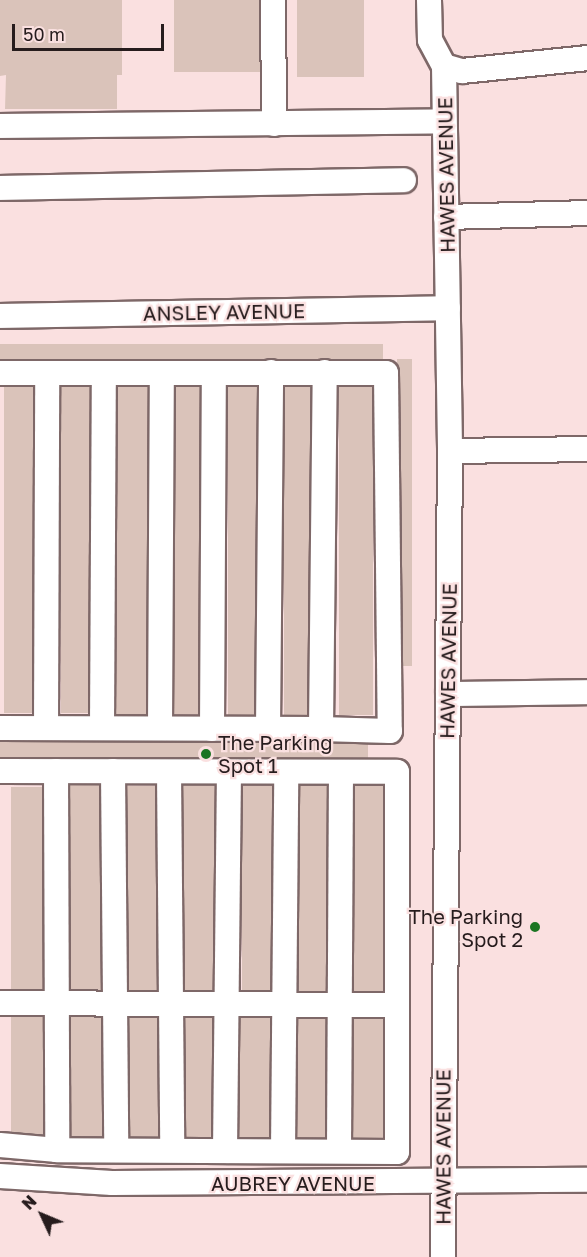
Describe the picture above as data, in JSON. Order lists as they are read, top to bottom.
{
  "streets": {
    "street": ["HAWES AVENUE", "ANSLEY AVENUE", "AUBREY AVENUE"]
  },
  "crossings": [
    ["HAWES AVENUE", "ANSLEY AVENUE"],
    ["HAWES AVENUE", "AUBREY AVENUE"]
  ],
  "places": ["The Parking Spot 1", "The Parking Spot 2"],
  "scale_bar": "50 m",
  "north": "top left"
}
